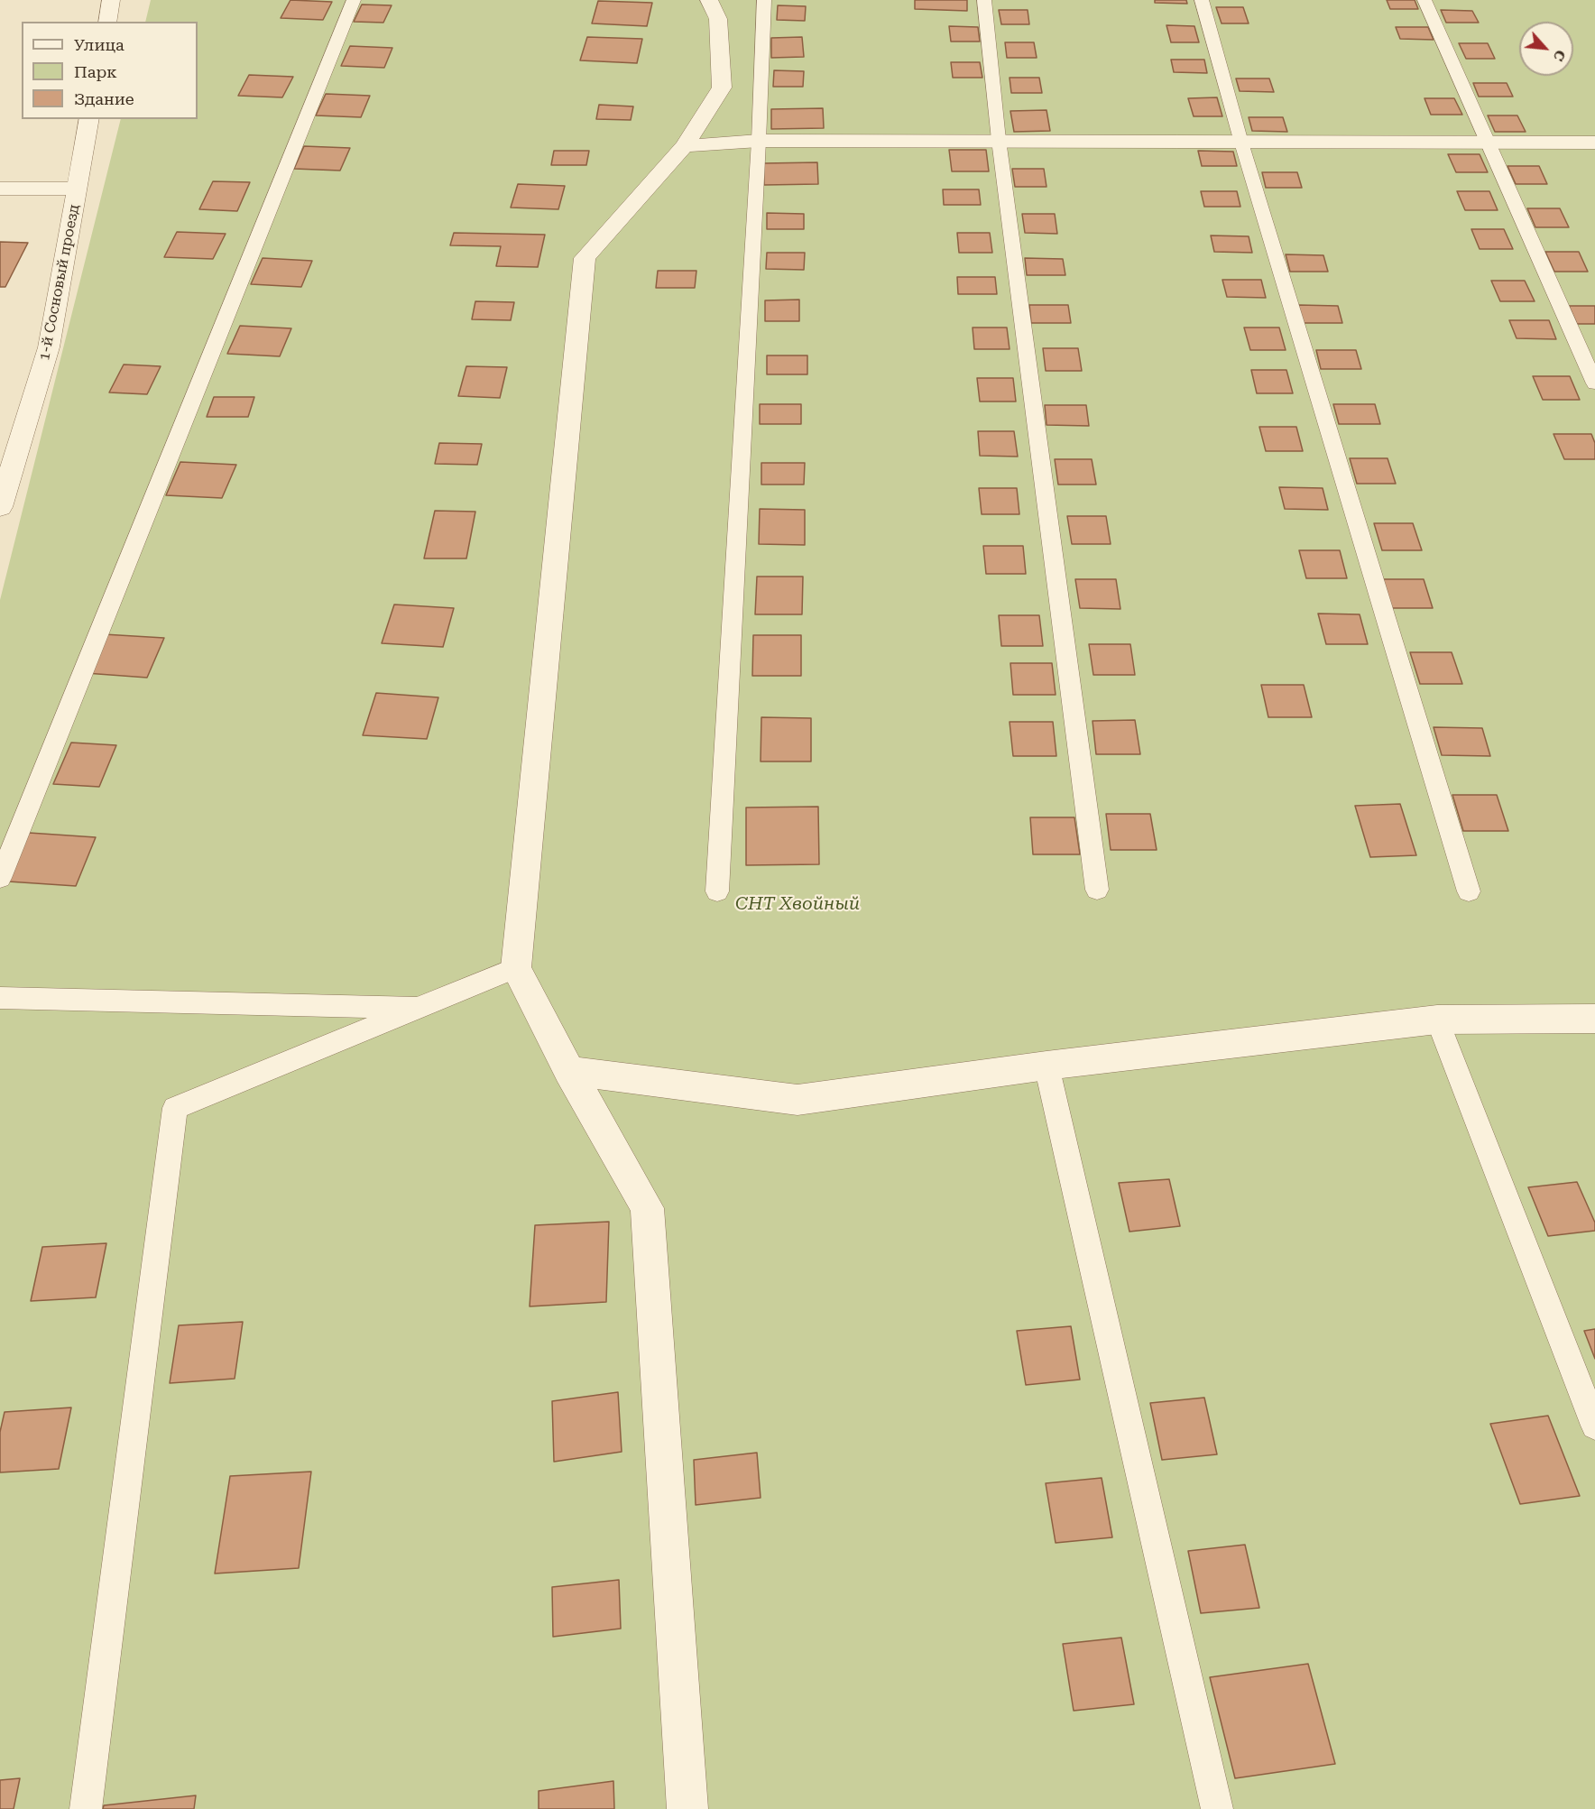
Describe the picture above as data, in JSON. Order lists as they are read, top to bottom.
{
  "streets": {
    "street": ["1-й Сосновый проезд"]
  },
  "parks": ["СНТ Хвойный"],
  "legend": ["Улица", "Парк", "Здание"],
  "north": "bottom right"
}
